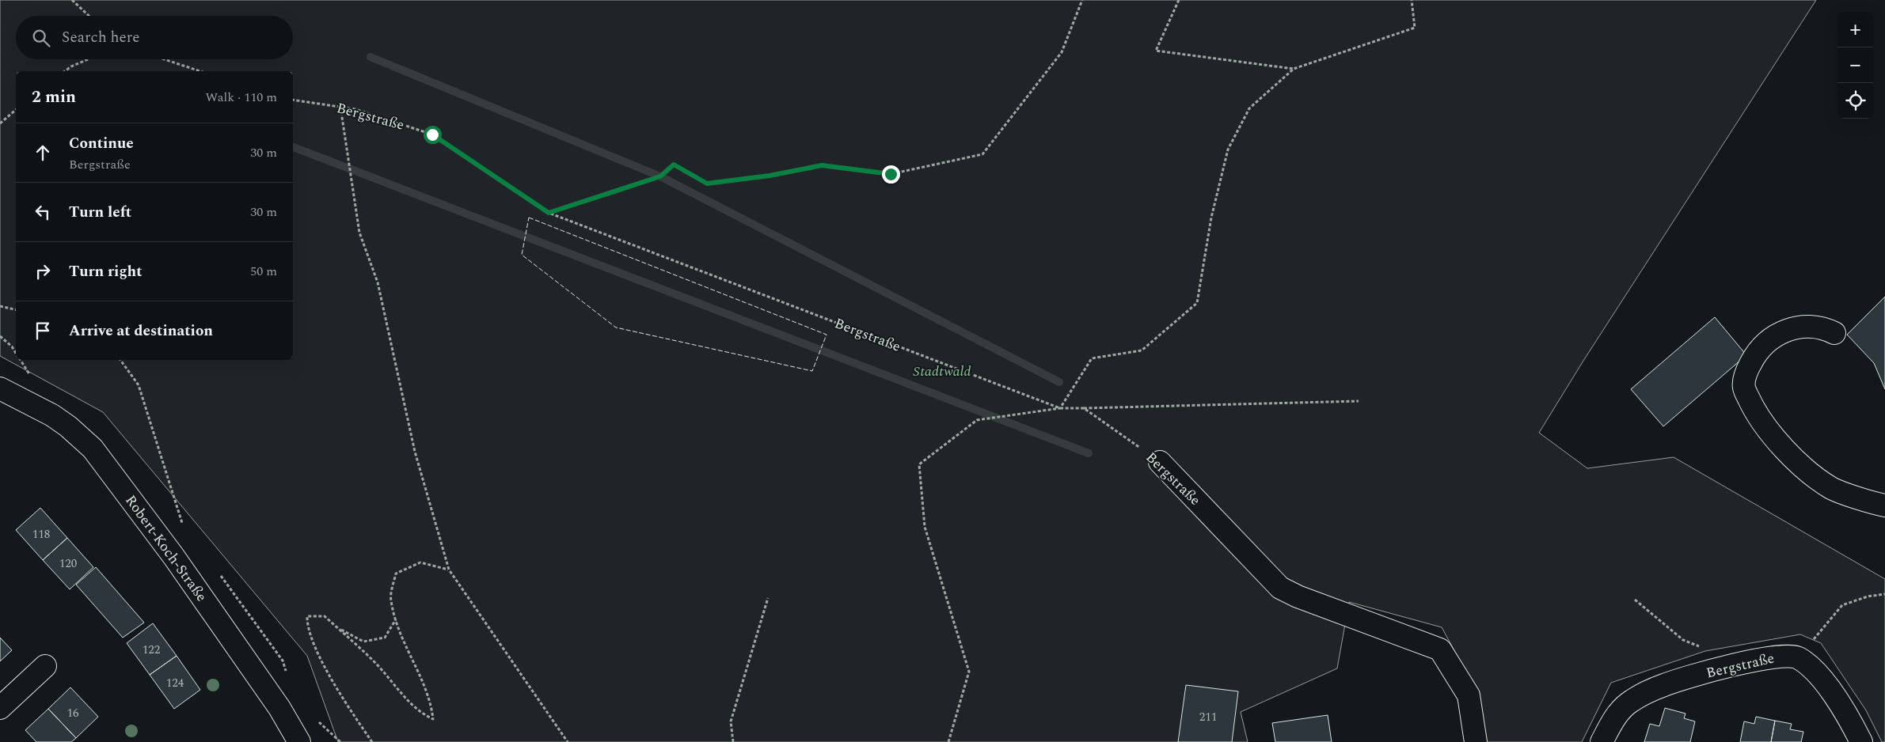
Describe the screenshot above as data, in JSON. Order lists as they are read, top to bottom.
{
  "streets": {
    "street": ["Bergstraße", "Robert-Koch-Straße"]
  },
  "parks": ["Stadtwald"],
  "house_numbers": [
    "118",
    "120",
    "122",
    "124",
    "16",
    "211"
  ],
  "page": {
    "map_buttons": ["+", "−"],
    "search": "Search here",
    "heading": ["2 min", "Walk · 110 m"],
    "list": [
      ["Continue", "Bergstraße", "30 m"],
      ["Turn left", "30 m"],
      ["Turn right", "50 m"],
      "Arrive at destination"
    ]
  }
}
